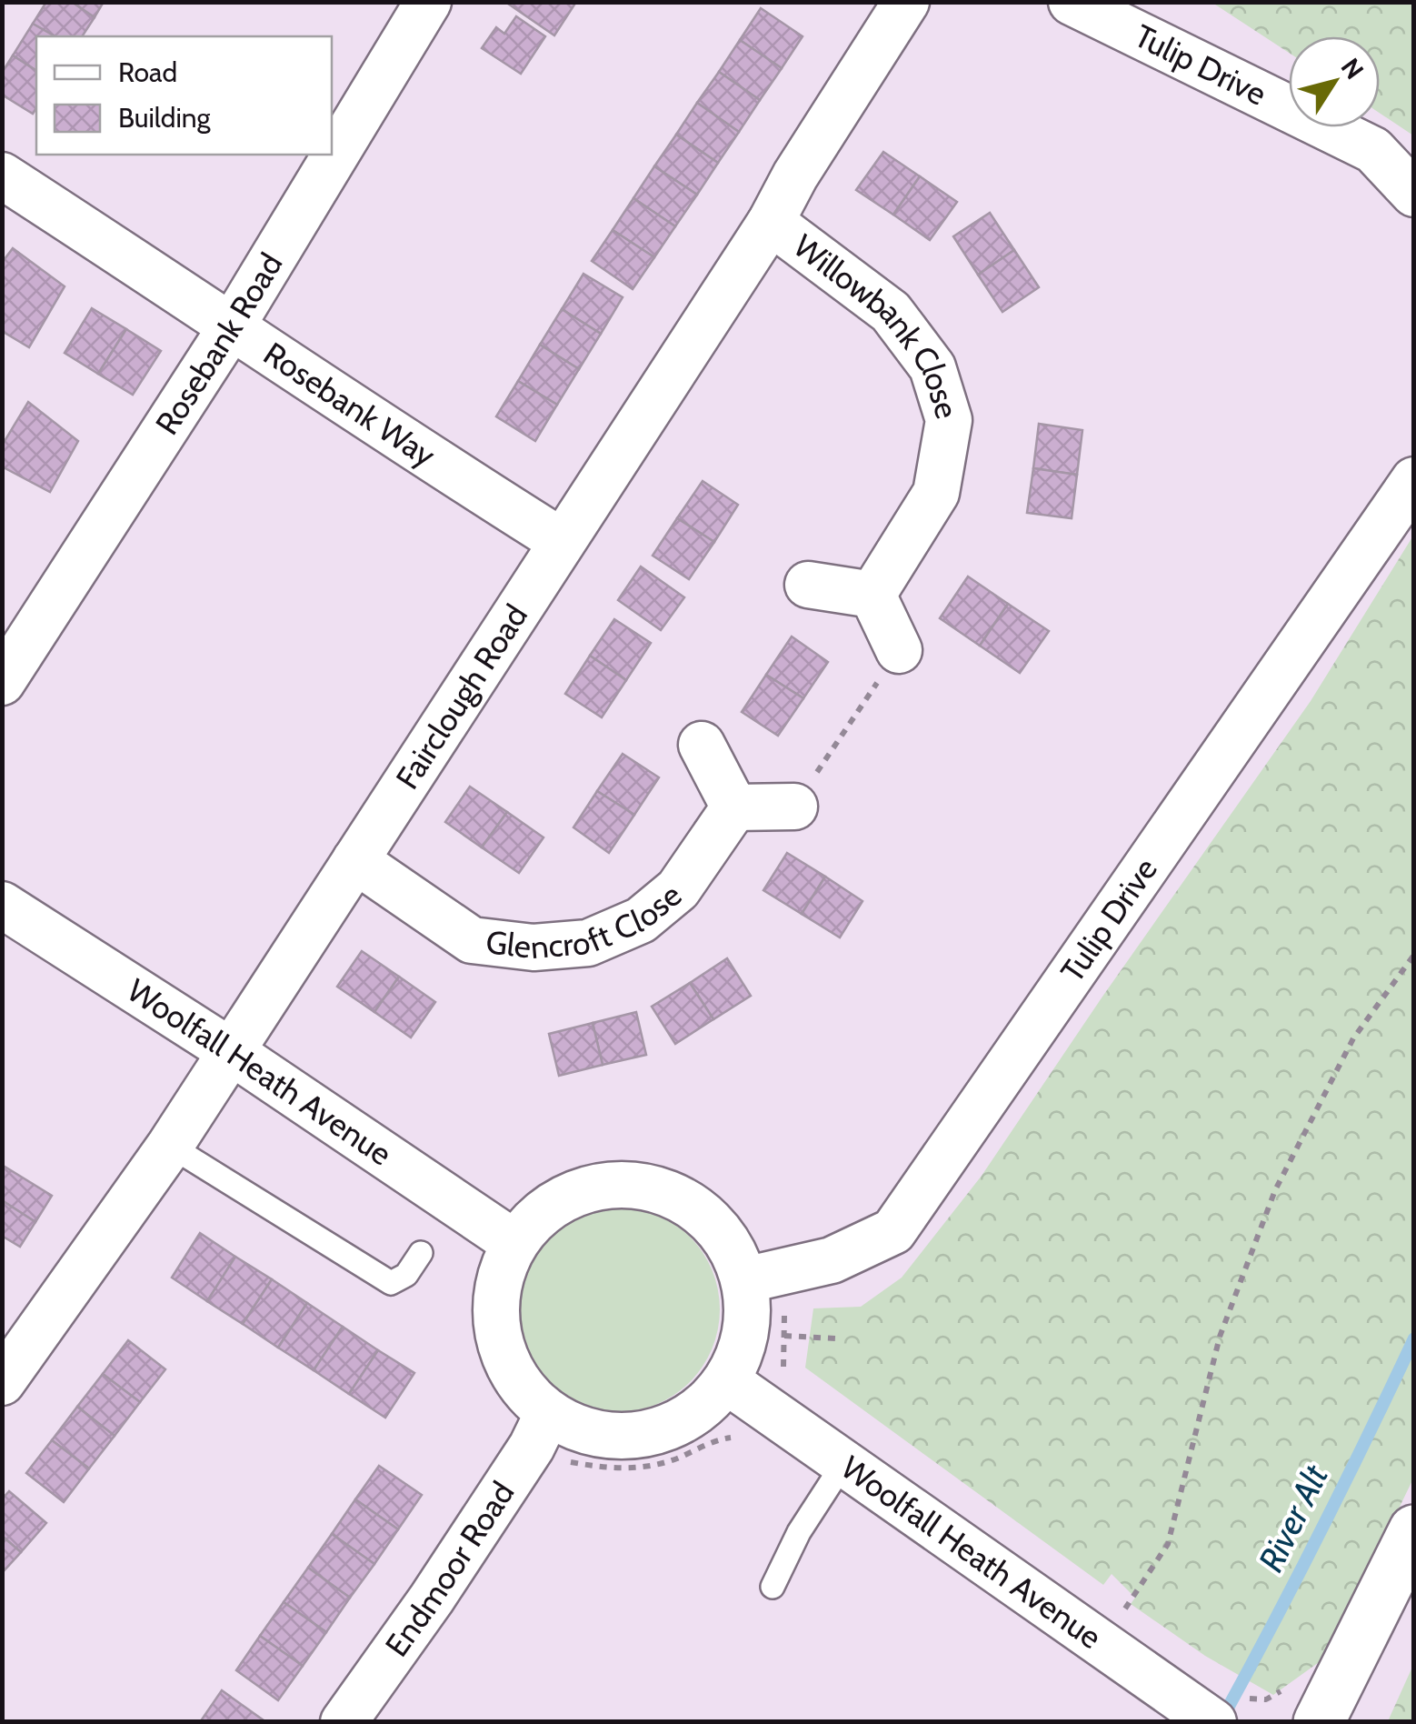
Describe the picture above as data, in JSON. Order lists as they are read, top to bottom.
{
  "streets": {
    "street": [
      "Tulip Drive",
      "Willowbank Close",
      "Rosebank Road",
      "Rosebank Way",
      "Fairclough Road",
      "Glencroft Close",
      "Woolfall Heath Avenue",
      "Endmoor Road"
    ]
  },
  "crossings": [
    ["Tulip Drive", "Woolfall Heath Avenue"],
    ["Tulip Drive", "Endmoor Road"],
    ["Willowbank Close", "Fairclough Road"],
    ["Rosebank Road", "Rosebank Way"],
    ["Rosebank Way", "Fairclough Road"],
    ["Fairclough Road", "Glencroft Close"],
    ["Fairclough Road", "Woolfall Heath Avenue"],
    ["Woolfall Heath Avenue", "Endmoor Road"]
  ],
  "water": ["River Alt"],
  "legend": ["Road", "Building"],
  "north": "top right"
}
